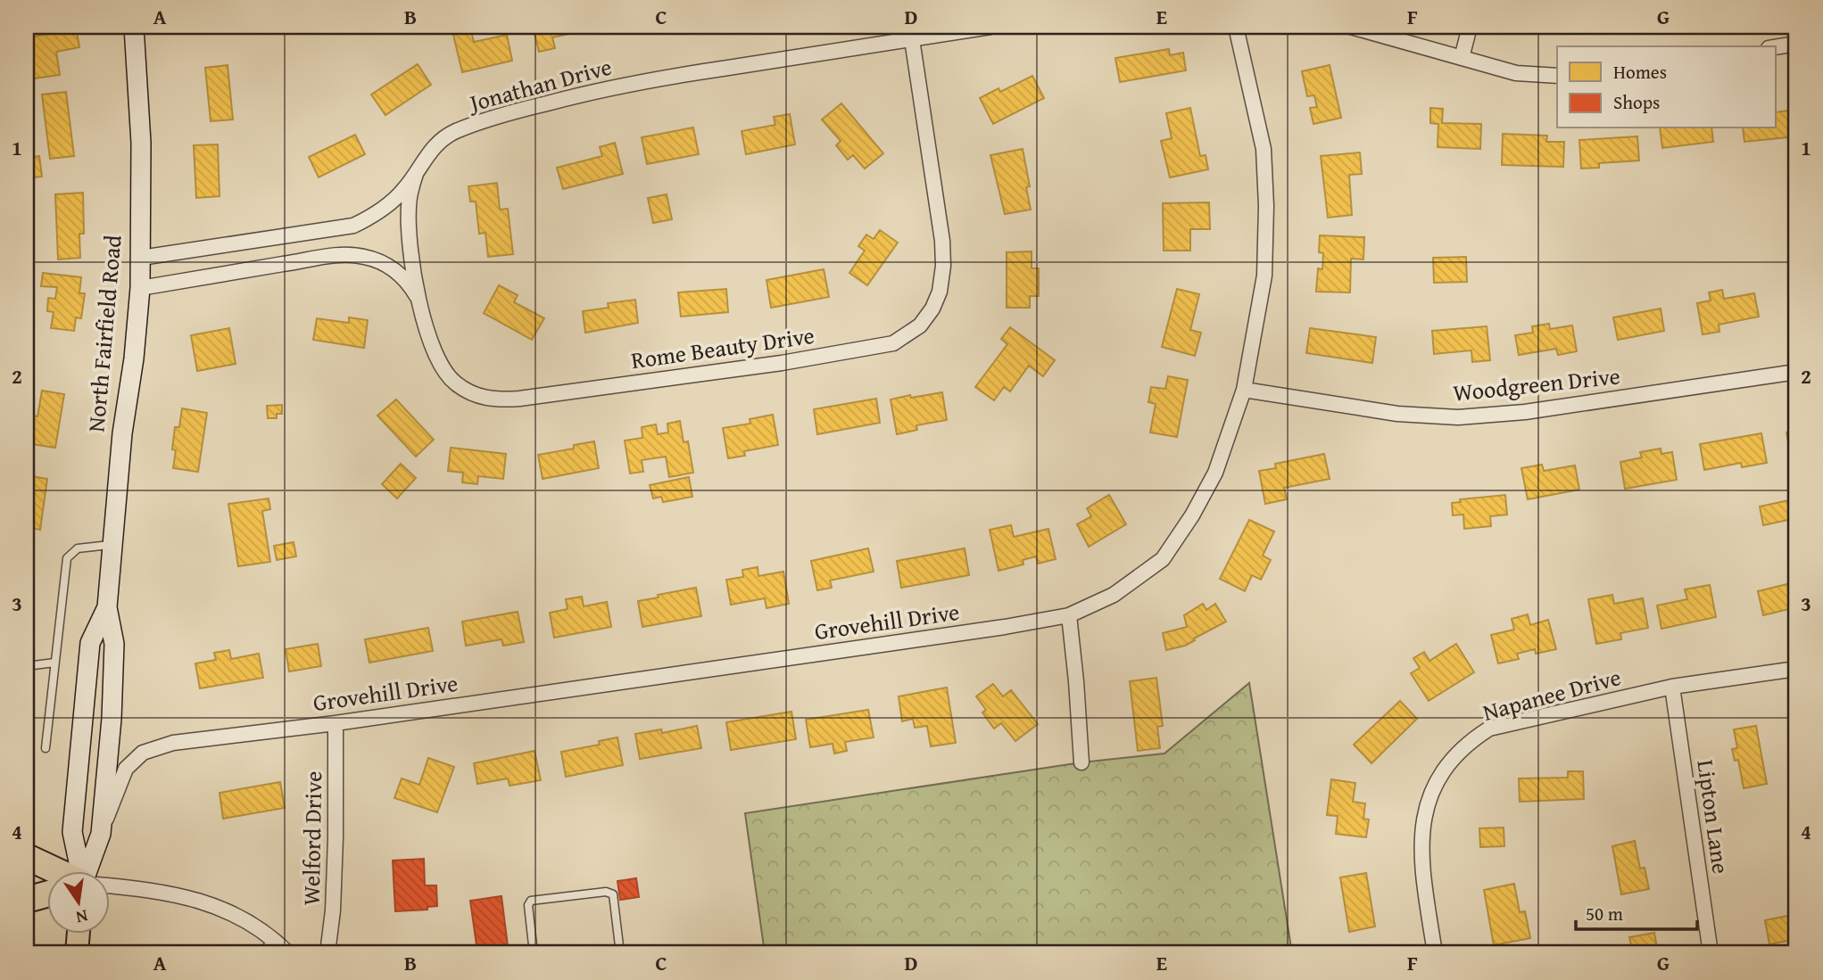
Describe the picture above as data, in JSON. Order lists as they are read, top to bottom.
{
  "streets": {
    "main road": ["North Fairfield Road"],
    "street": [
      "Jonathan Drive",
      "Rome Beauty Drive",
      "Woodgreen Drive",
      "Grovehill Drive",
      "Napanee Drive",
      "Lipton Lane",
      "Welford Drive"
    ]
  },
  "crossings": [
    ["Jonathan Drive", "North Fairfield Road"],
    ["Jonathan Drive", "Rome Beauty Drive"],
    ["North Fairfield Road", "Grovehill Drive"],
    ["Woodgreen Drive", "Grovehill Drive"],
    ["Grovehill Drive", "Welford Drive"],
    ["Napanee Drive", "Lipton Lane"]
  ],
  "legend": ["Homes", "Shops"],
  "scale_bar": "50 m",
  "north": "bottom",
  "grid": {
    "columns": [
      "A",
      "B",
      "C",
      "D",
      "E",
      "F",
      "G"
    ],
    "rows": [
      "1",
      "2",
      "3",
      "4"
    ]
  }
}
